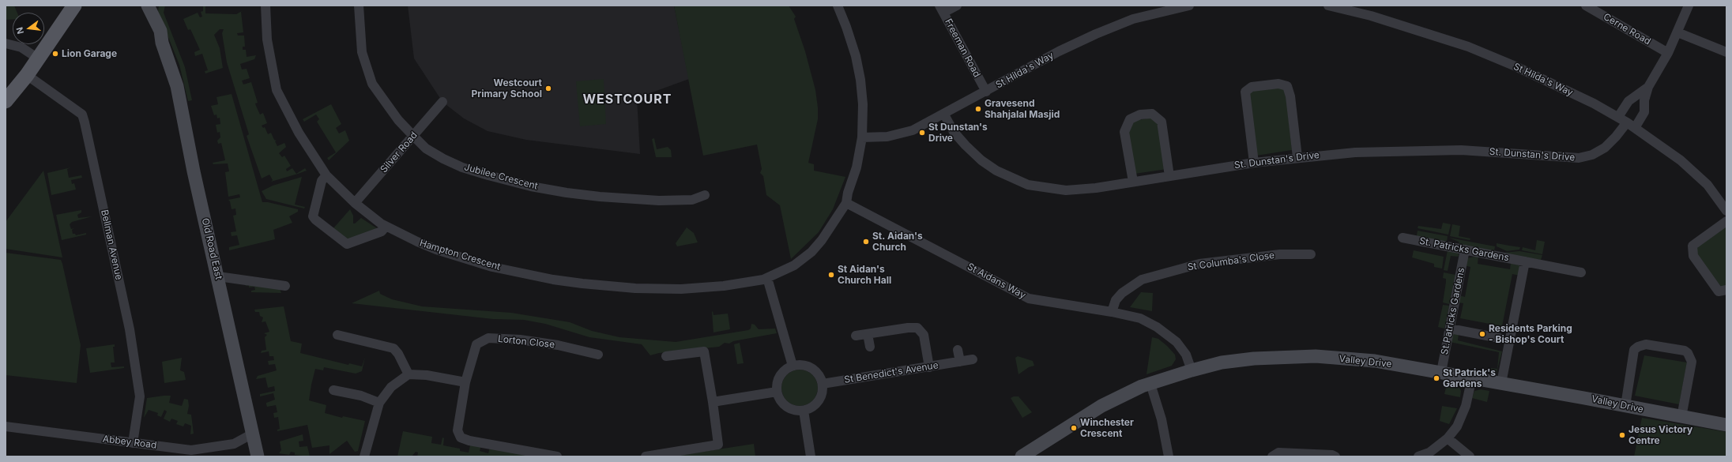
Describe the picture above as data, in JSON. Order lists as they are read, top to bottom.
{
  "streets": {
    "street": [
      "Cerne Road",
      "Freeman Road",
      "St Hilda's Way",
      "Silver Road",
      "St. Dunstan's Drive",
      "Jubilee Crescent",
      "Bellman Avenue",
      "Old Road East",
      "St. Patricks Gardens",
      "Hampton Crescent",
      "St Columba's Close",
      "St Aidans Way",
      "St.Patricks Gardens",
      "Lorton Close",
      "Valley Drive",
      "St Benedict's Avenue",
      "Abbey Road"
    ]
  },
  "crossings": [
    ["Freeman Road", "St Hilda's Way"],
    ["St Hilda's Way", "St. Dunstan's Drive"],
    ["Silver Road", "Jubilee Crescent"],
    ["Silver Road", "Hampton Crescent"],
    ["Bellman Avenue", "Abbey Road"],
    ["Old Road East", "Abbey Road"],
    ["St. Patricks Gardens", "St.Patricks Gardens"],
    ["Hampton Crescent", "St Aidans Way"],
    ["St Columba's Close", "St Aidans Way"],
    ["St Aidans Way", "Valley Drive"],
    ["St.Patricks Gardens", "Valley Drive"]
  ],
  "districts": ["WESTCOURT"],
  "places": [
    "Lion Garage",
    "Westcourt Primary School",
    "Gravesend Shahjalal Masjid",
    "St Dunstan's Drive",
    "St. Aidan's Church",
    "St Aidan's Church Hall",
    "Residents Parking - Bishop's Court",
    "St Patrick's Gardens",
    "Winchester Crescent",
    "Jesus Victory Centre"
  ],
  "north": "left"
}
